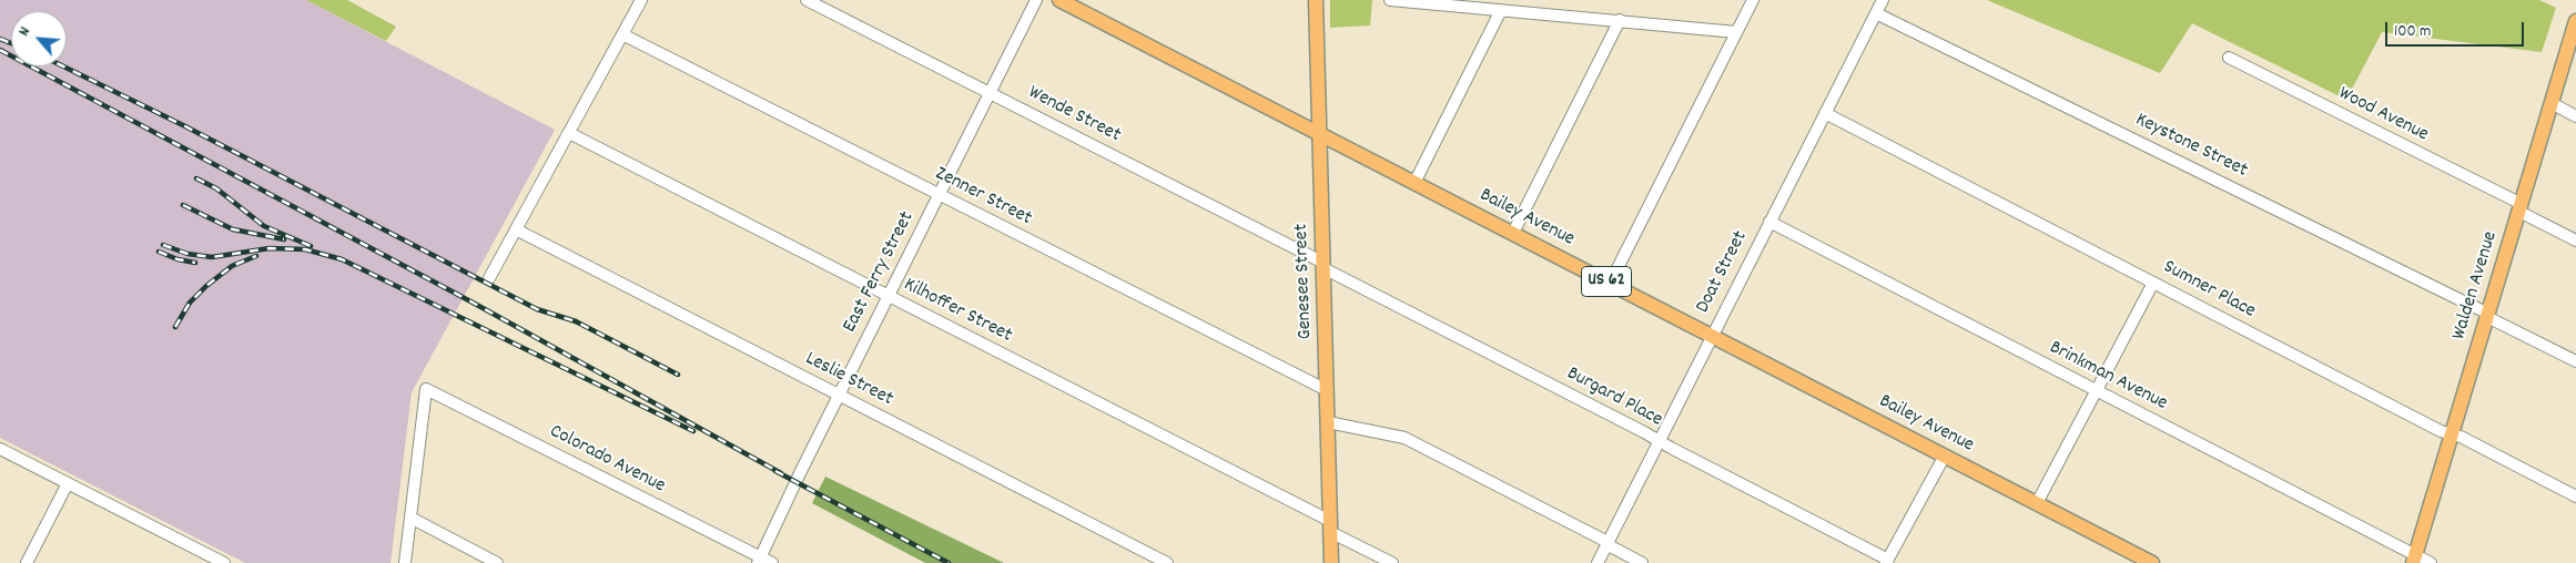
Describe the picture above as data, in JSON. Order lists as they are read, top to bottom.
{
  "streets": {
    "main road": [
      "Bailey Avenue",
      "Genesee Street",
      "US 62",
      "Walden Avenue"
    ],
    "street": [
      "Wende Street",
      "Wood Avenue",
      "Keystone Street",
      "Zenner Street",
      "East Ferry Street",
      "Doat Street",
      "Sumner Place",
      "Kilhoffer Street",
      "Brinkman Avenue",
      "Leslie Street",
      "Burgard Place",
      "Colorado Avenue"
    ]
  },
  "crossings": [
    ["Wende Street", "East Ferry Street"],
    ["Wende Street", "Genesee Street"],
    ["Wende Street", "Burgard Place"],
    ["Wood Avenue", "Walden Avenue"],
    ["Keystone Street", "Doat Street"],
    ["Keystone Street", "Walden Avenue"],
    ["Zenner Street", "East Ferry Street"],
    ["Zenner Street", "Genesee Street"],
    ["Bailey Avenue", "Doat Street"],
    ["Bailey Avenue", "Genesee Street"],
    ["East Ferry Street", "Kilhoffer Street"],
    ["East Ferry Street", "Leslie Street"],
    ["East Ferry Street", "Colorado Avenue"],
    ["Doat Street", "Sumner Place"],
    ["Doat Street", "Brinkman Avenue"],
    ["Doat Street", "Burgard Place"],
    ["Genesee Street", "Kilhoffer Street"],
    ["Genesee Street", "Burgard Place"],
    ["Walden Avenue", "Sumner Place"],
    ["Walden Avenue", "Brinkman Avenue"]
  ],
  "scale_bar": "100 m",
  "north": "top left"
}
